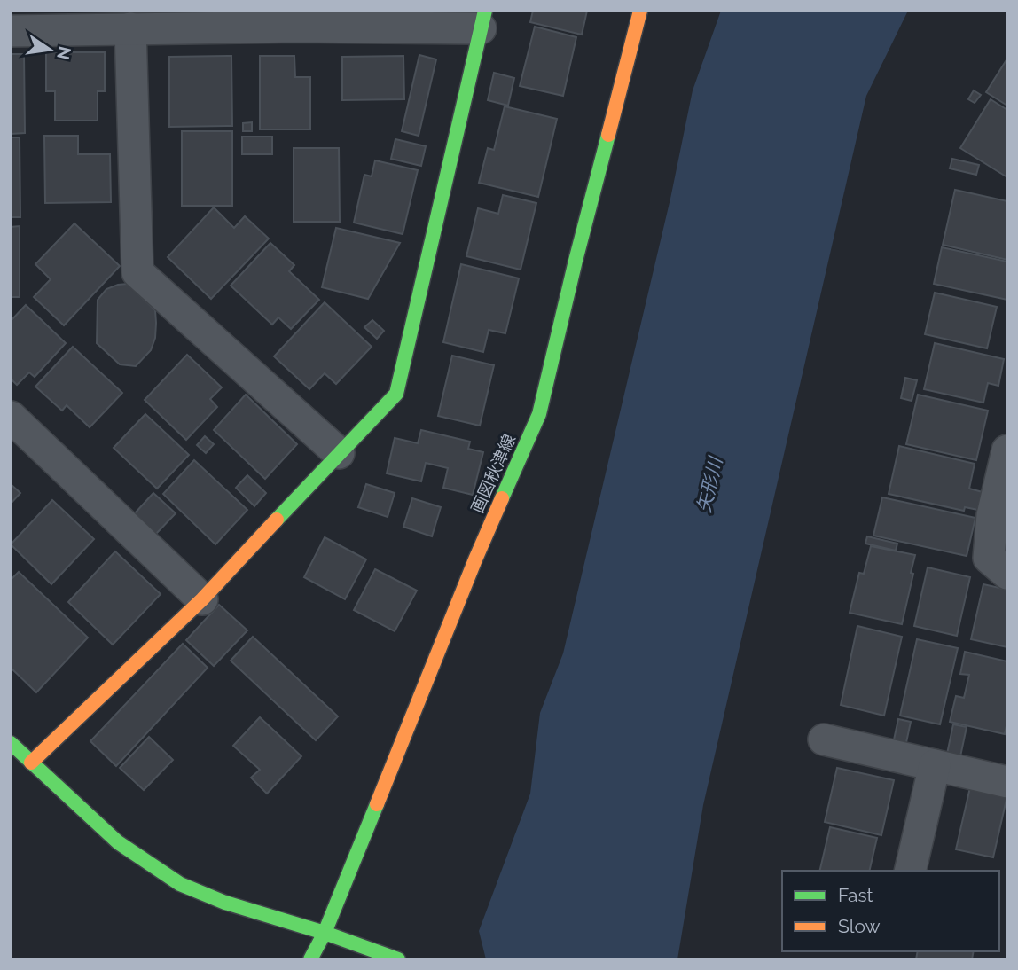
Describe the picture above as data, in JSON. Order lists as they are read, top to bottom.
{
  "streets": {
    "street": ["画図秋津線"]
  },
  "water": ["矢形川"],
  "legend": ["Fast", "Slow"],
  "north": "right"
}
